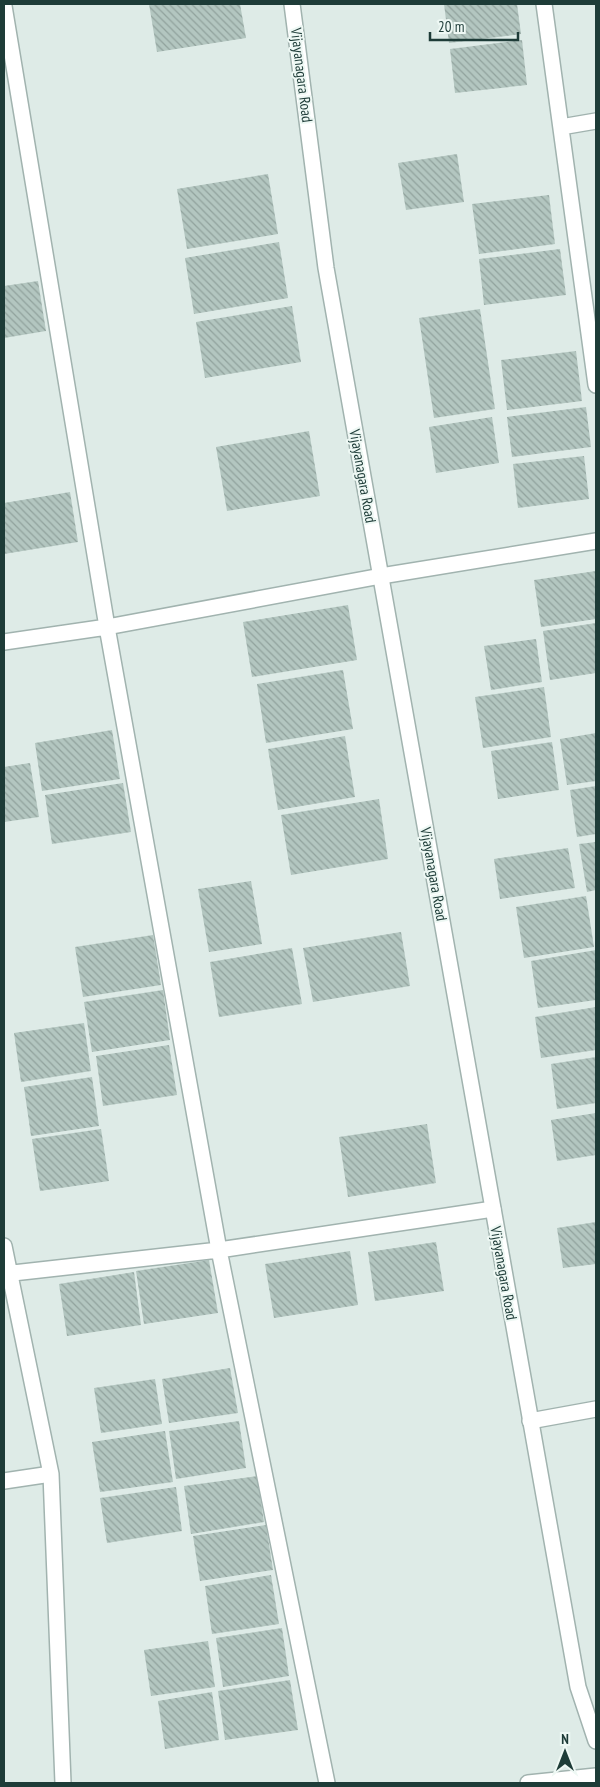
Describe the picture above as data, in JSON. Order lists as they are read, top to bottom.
{
  "streets": {
    "street": ["Vijayanagara Road"]
  },
  "scale_bar": "20 m",
  "north": "top"
}
